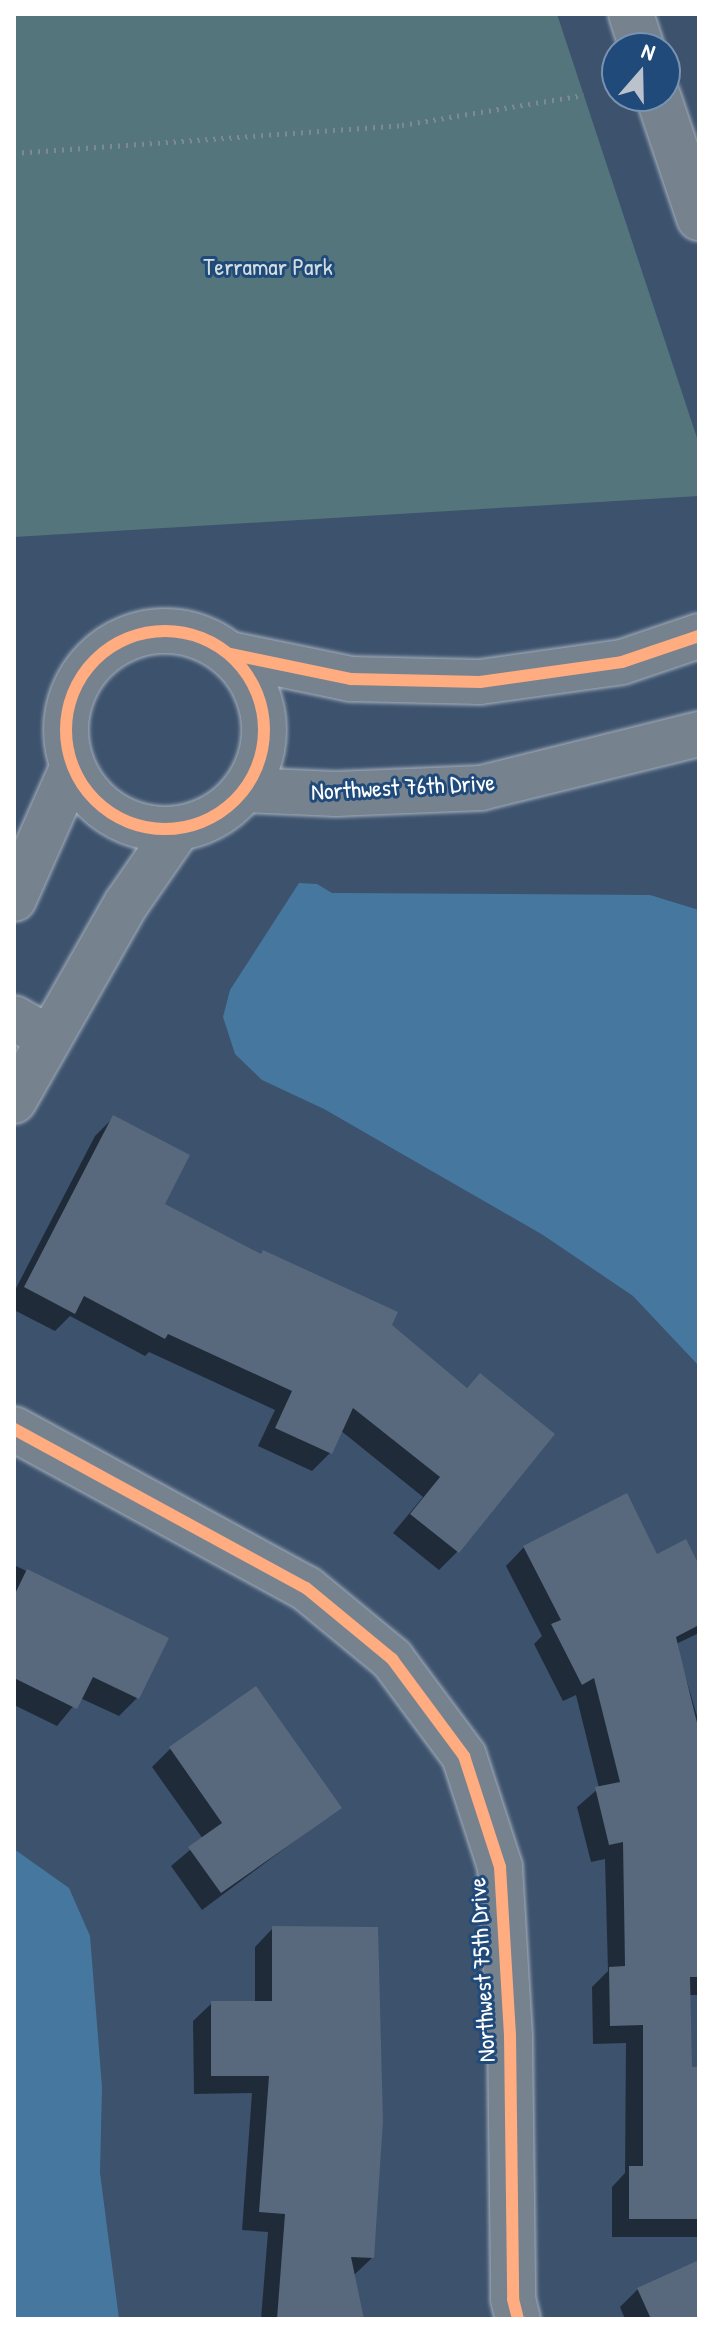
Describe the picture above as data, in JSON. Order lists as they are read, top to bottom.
{
  "streets": {
    "street": ["Northwest 76th Drive", "Northwest 75th Drive"]
  },
  "parks": ["Terramar Park"],
  "north": "top"
}
